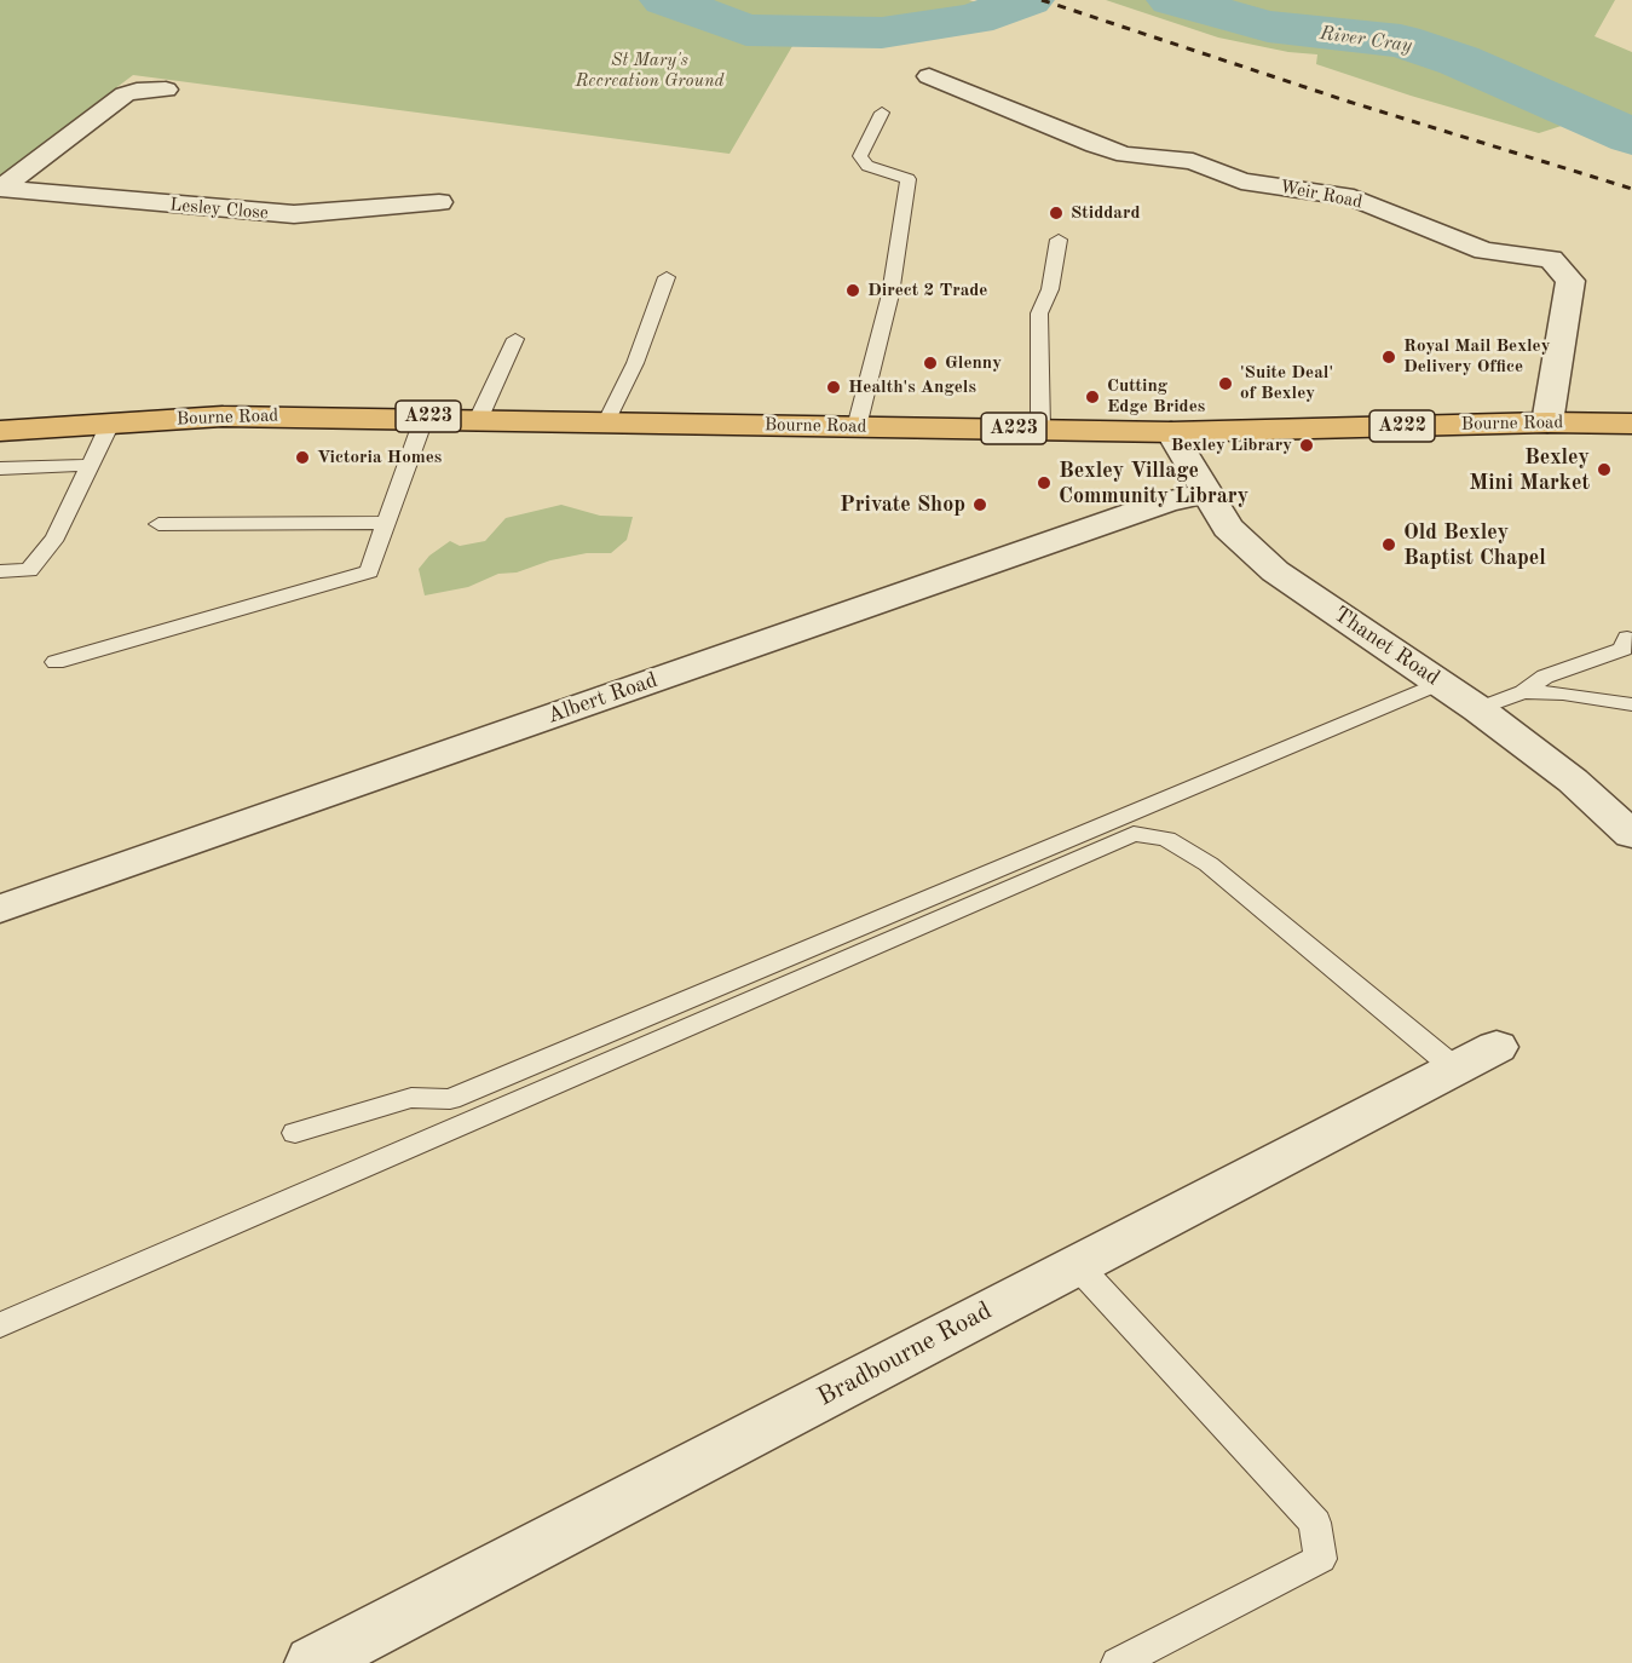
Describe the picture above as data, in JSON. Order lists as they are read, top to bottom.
{
  "streets": {
    "main road": ["A223", "Bourne Road", "A222"],
    "street": [
      "Weir Road",
      "Lesley Close",
      "Thanet Road",
      "Albert Road",
      "Bradbourne Road"
    ]
  },
  "crossings": [
    ["Weir Road", "Bourne Road"],
    ["Bourne Road", "Thanet Road"],
    ["Thanet Road", "Albert Road"]
  ],
  "water": ["River Cray"],
  "parks": ["St Mary's Recreation Ground"],
  "places": [
    "Stiddard",
    "Direct 2 Trade",
    "Royal Mail Bexley Delivery Office",
    "Glenny",
    "'Suite Deal' of Bexley",
    "Health's Angels",
    "Cutting Edge Brides",
    "Bexley Library",
    "Victoria Homes",
    "Bexley Mini Market",
    "Bexley Village Community Library",
    "Private Shop",
    "Old Bexley Baptist Chapel"
  ]
}
